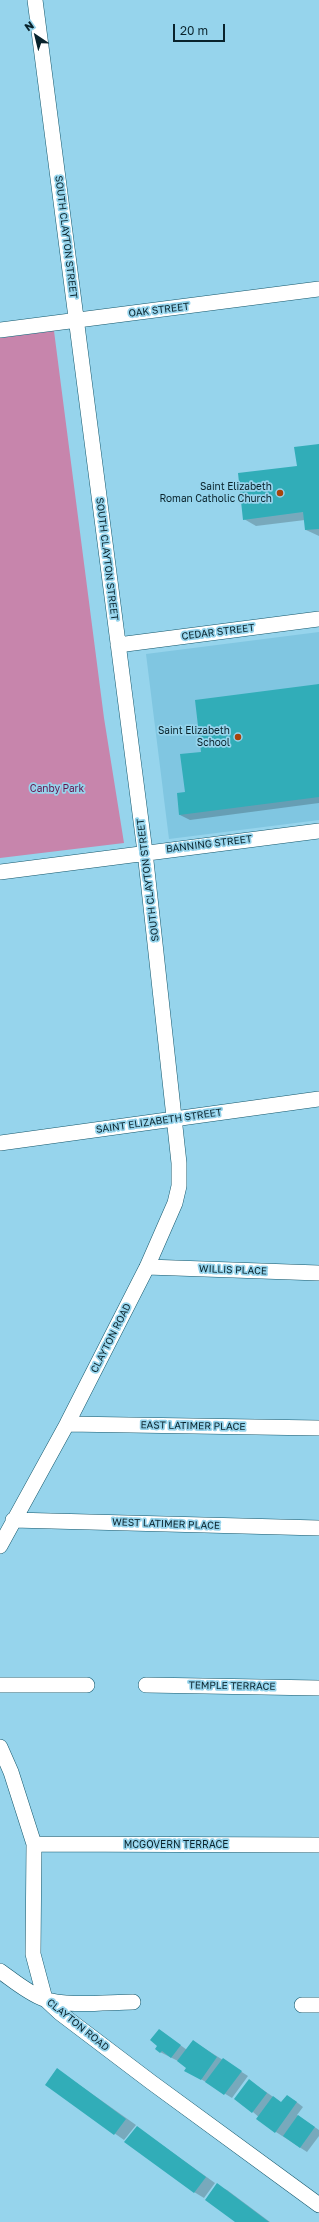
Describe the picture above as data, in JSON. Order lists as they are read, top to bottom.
{
  "streets": {
    "street": [
      "SOUTH CLAYTON STREET",
      "OAK STREET",
      "CEDAR STREET",
      "BANNING STREET",
      "SAINT ELIZABETH STREET",
      "WILLIS PLACE",
      "CLAYTON ROAD",
      "EAST LATIMER PLACE",
      "WEST LATIMER PLACE",
      "TEMPLE TERRACE",
      "MCGOVERN TERRACE"
    ]
  },
  "crossings": [
    ["SOUTH CLAYTON STREET", "OAK STREET"],
    ["SOUTH CLAYTON STREET", "CEDAR STREET"],
    ["SOUTH CLAYTON STREET", "BANNING STREET"],
    ["SOUTH CLAYTON STREET", "SAINT ELIZABETH STREET"],
    ["SOUTH CLAYTON STREET", "CLAYTON ROAD"],
    ["SAINT ELIZABETH STREET", "CLAYTON ROAD"],
    ["WILLIS PLACE", "CLAYTON ROAD"],
    ["CLAYTON ROAD", "EAST LATIMER PLACE"],
    ["CLAYTON ROAD", "WEST LATIMER PLACE"],
    ["CLAYTON ROAD", "MCGOVERN TERRACE"]
  ],
  "parks": ["Canby Park"],
  "places": ["Saint Elizabeth Roman Catholic Church", "Saint Elizabeth School"],
  "scale_bar": "20 m",
  "north": "top left"
}
